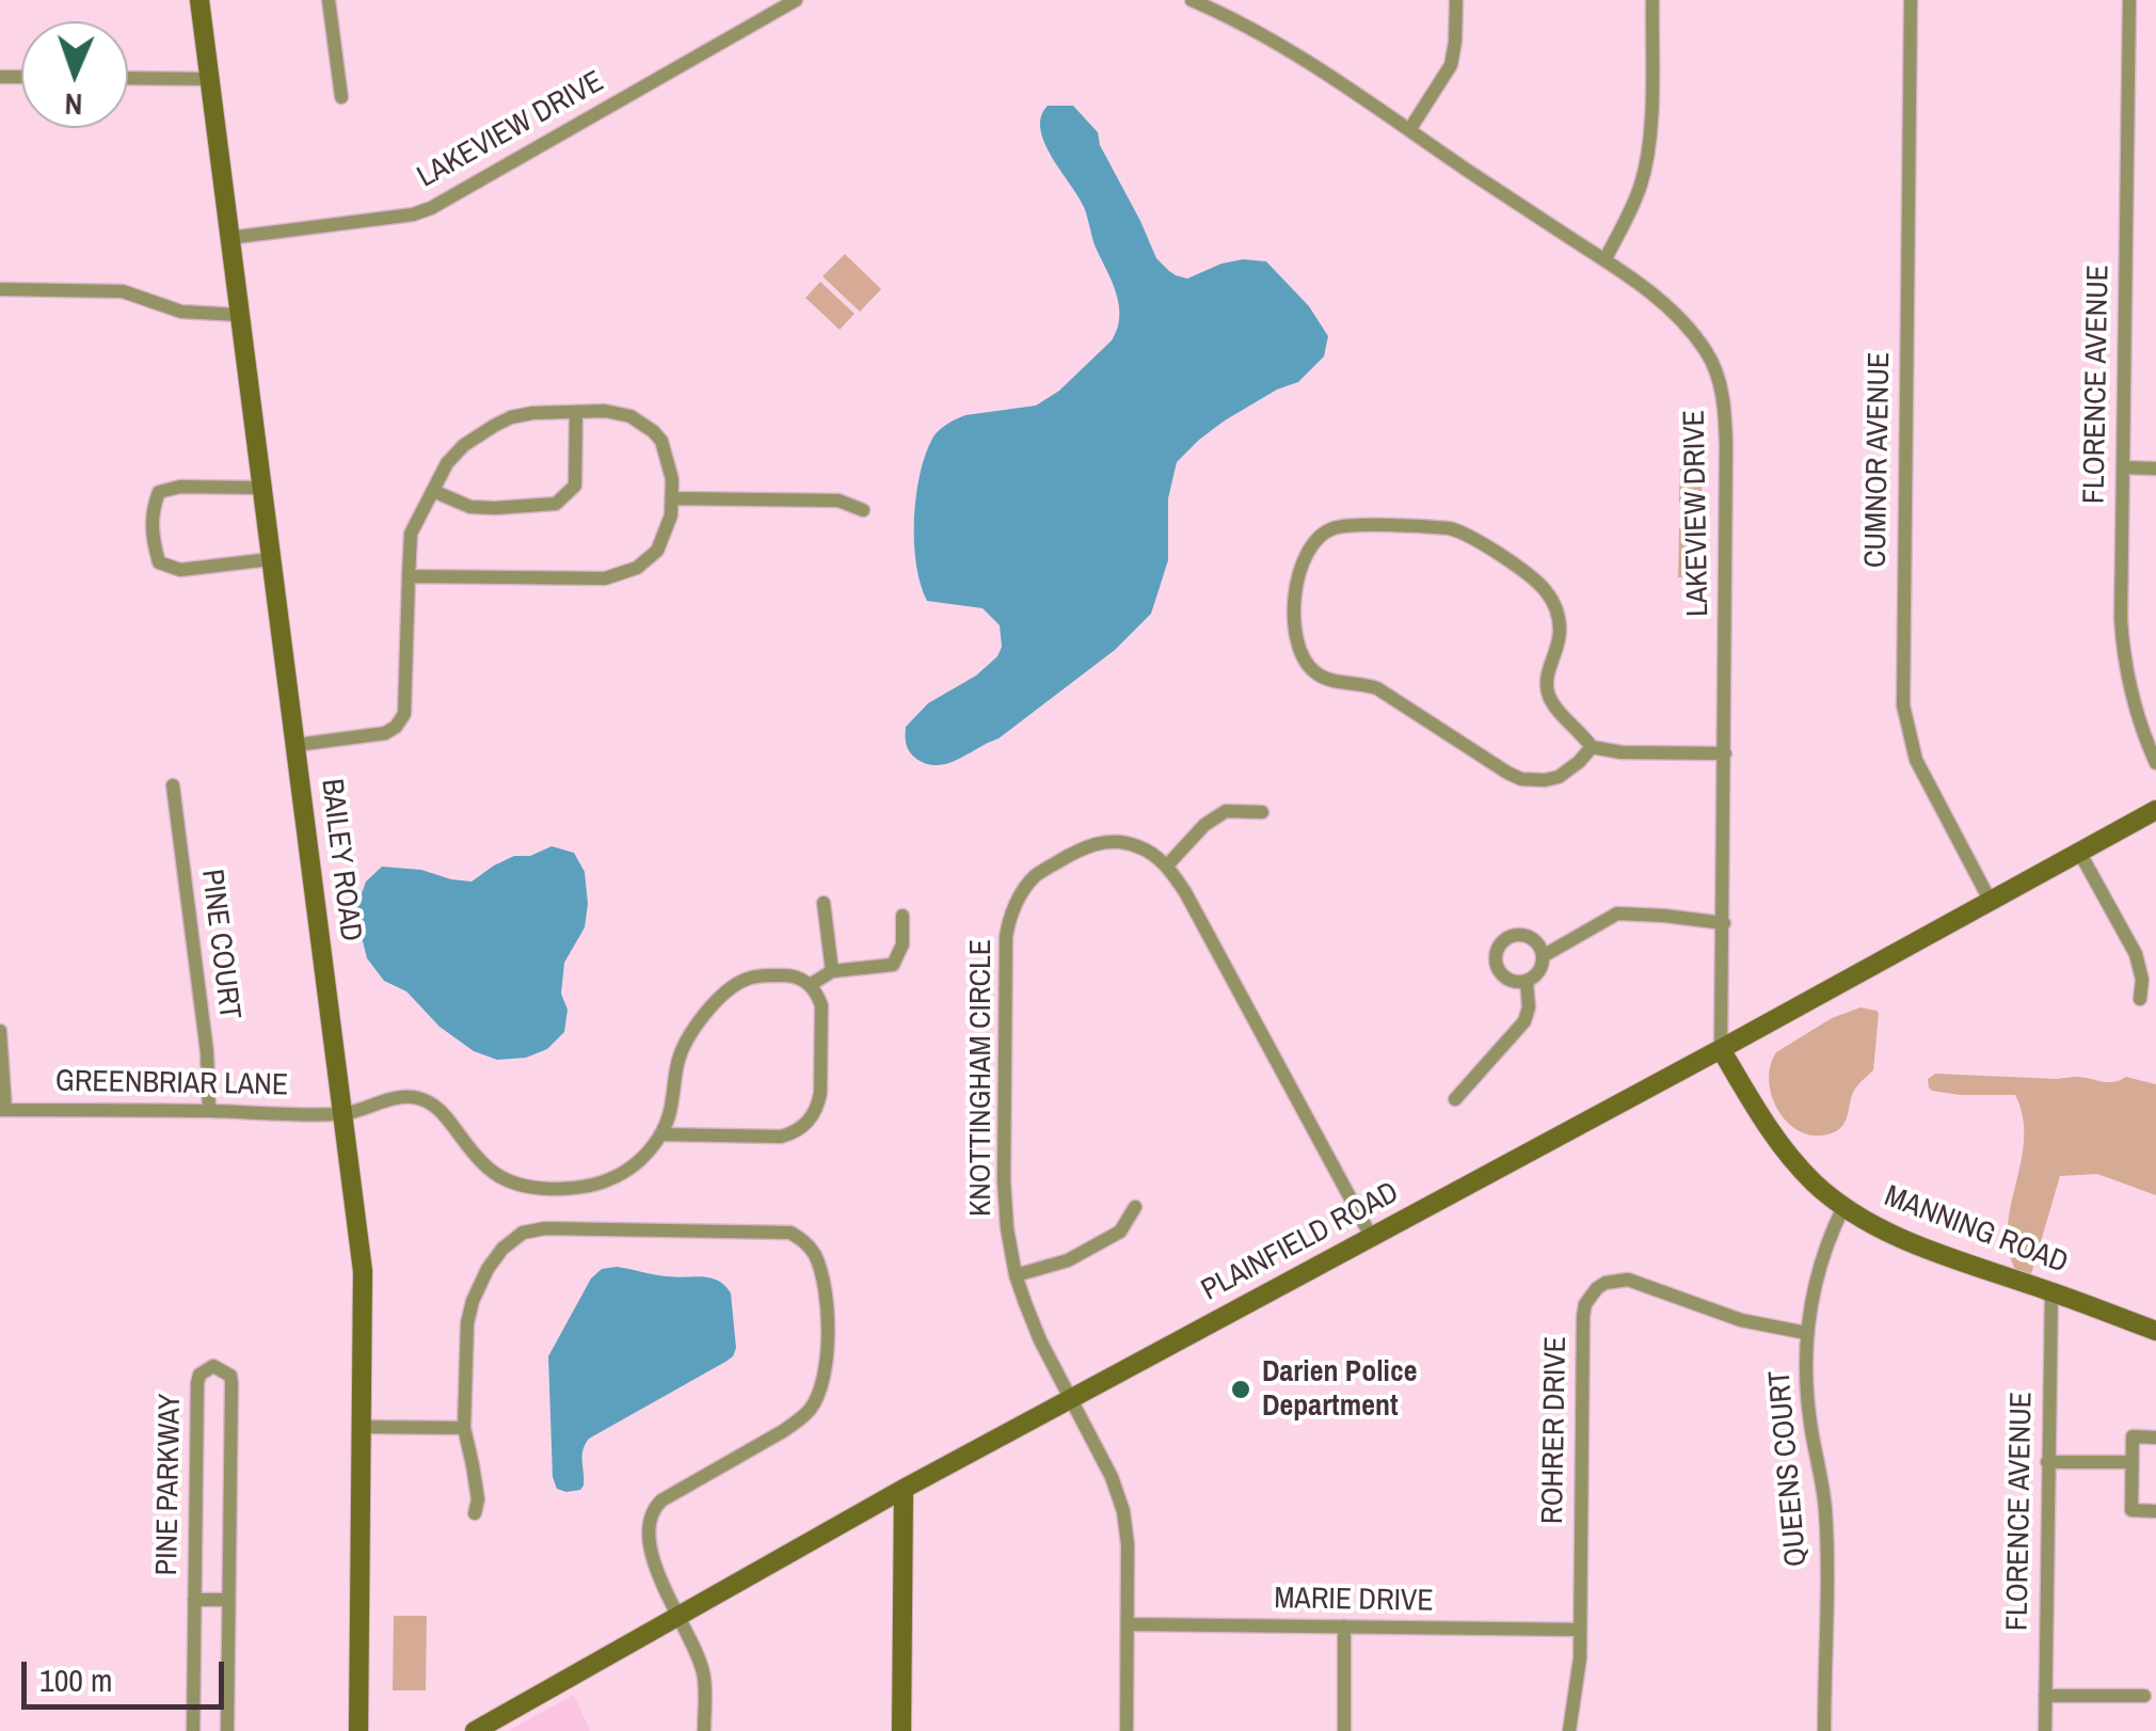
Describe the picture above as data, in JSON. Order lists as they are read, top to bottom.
{
  "streets": {
    "street": [
      "LAKEVIEW DRIVE",
      "FLORENCE AVENUE",
      "CUMNOR AVENUE",
      "BAILEY ROAD",
      "PINE COURT",
      "KNOTTINGHAM CIRCLE",
      "GREENBRIAR LANE",
      "MANNING ROAD",
      "PLAINFIELD ROAD",
      "ROHRER DRIVE",
      "QUEENS COURT",
      "PINE PARKWAY",
      "MARIE DRIVE"
    ]
  },
  "crossings": [
    ["LAKEVIEW DRIVE", "BAILEY ROAD"],
    ["LAKEVIEW DRIVE", "MANNING ROAD"],
    ["LAKEVIEW DRIVE", "PLAINFIELD ROAD"],
    ["FLORENCE AVENUE", "MANNING ROAD"],
    ["CUMNOR AVENUE", "PLAINFIELD ROAD"],
    ["BAILEY ROAD", "GREENBRIAR LANE"],
    ["PINE COURT", "GREENBRIAR LANE"],
    ["KNOTTINGHAM CIRCLE", "PLAINFIELD ROAD"],
    ["KNOTTINGHAM CIRCLE", "MARIE DRIVE"],
    ["MANNING ROAD", "PLAINFIELD ROAD"],
    ["MANNING ROAD", "QUEENS COURT"],
    ["ROHRER DRIVE", "QUEENS COURT"],
    ["ROHRER DRIVE", "MARIE DRIVE"]
  ],
  "places": ["Darien Police Department"],
  "scale_bar": "100 m",
  "north": "bottom"
}
